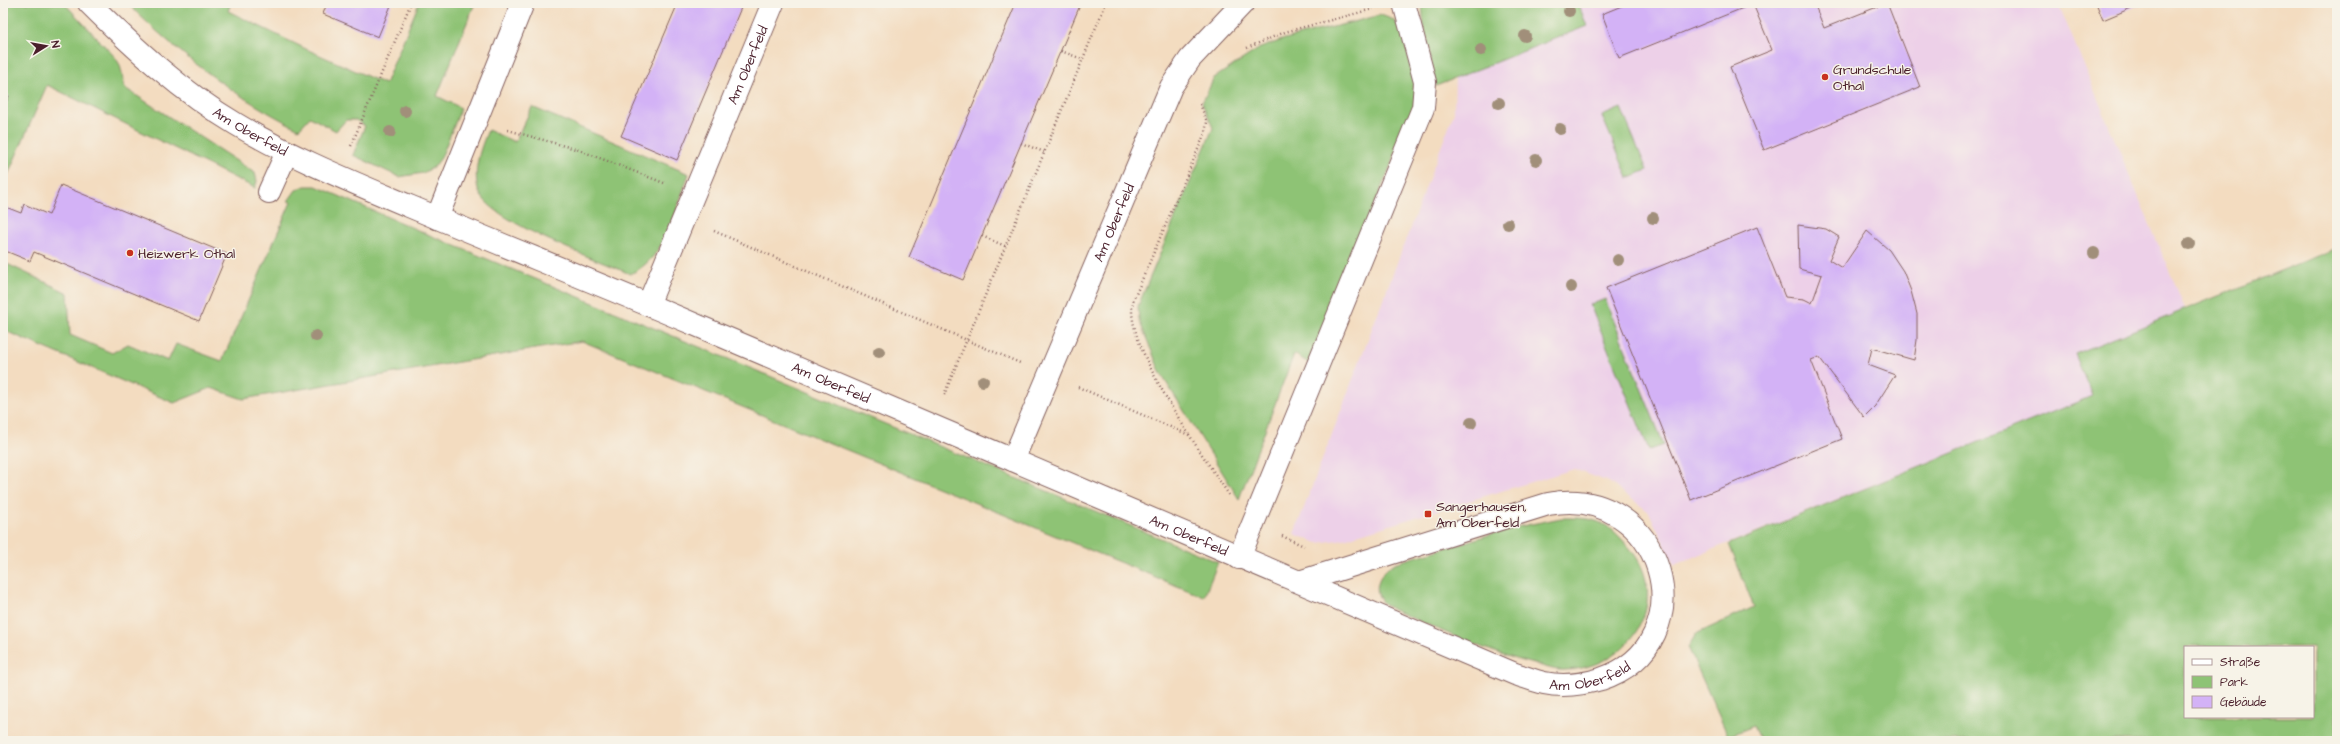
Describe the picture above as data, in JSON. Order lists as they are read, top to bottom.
{
  "streets": {
    "street": ["Am Oberfeld"]
  },
  "places": {
    "other": ["Grundschule Othal", "Heizwerk Othal"],
    "transit": ["Sangerhausen, Am Oberfeld"]
  },
  "legend": ["Straße", "Park", "Gebäude"],
  "north": "right"
}
